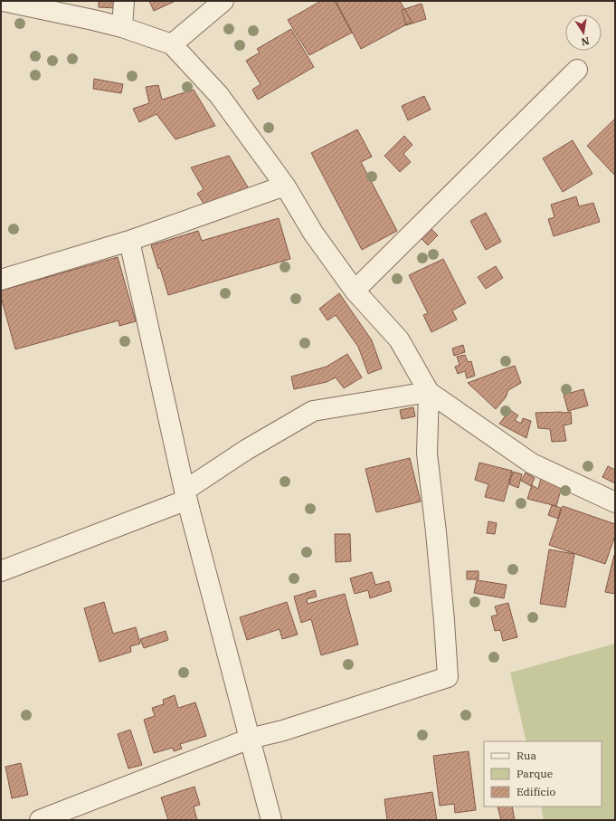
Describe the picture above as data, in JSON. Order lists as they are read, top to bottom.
{
  "legend": ["Rua", "Parque", "Edifício"],
  "north": "bottom"
}
